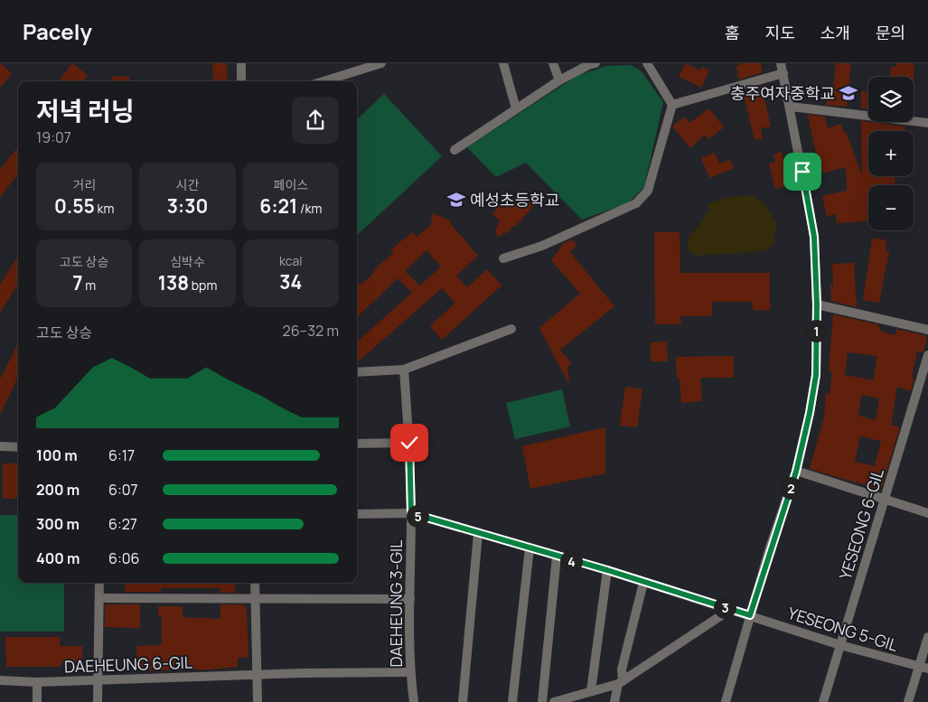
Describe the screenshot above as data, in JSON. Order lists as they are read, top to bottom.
{
  "streets": {
    "street": [
      "YESEONG 6-GIL",
      "DAEHEUNG 3-GIL",
      "YESEONG 5-GIL",
      "DAEHEUNG 6-GIL"
    ]
  },
  "crossings": [
    ["YESEONG 6-GIL", "YESEONG 5-GIL"],
    ["DAEHEUNG 3-GIL", "YESEONG 5-GIL"],
    ["DAEHEUNG 3-GIL", "DAEHEUNG 6-GIL"]
  ],
  "places": {
    "school or university": ["충주여자중학교", "예성초등학교"]
  },
  "page": {
    "header": "Pacely",
    "nav": [
      "홈",
      "지도",
      "소개",
      "문의"
    ],
    "map_buttons": ["+", "−"],
    "heading": ["저녁 러닝", "19:07"],
    "stats": [
      ["거리", "0.55 km"],
      ["시간", "3:30"],
      ["페이스", "6:21 /km"],
      ["고도 상승", "7 m"],
      ["심박수", "138 bpm"],
      ["kcal", "34"]
    ],
    "chart": ["고도 상승", "26–32 m"],
    "pins": [
      "1",
      "2",
      "5",
      "4",
      "3"
    ],
    "list": [
      {
        "name": "100 m",
        "note": "6:17"
      },
      {
        "name": "200 m",
        "note": "6:07"
      },
      {
        "name": "300 m",
        "note": "6:27"
      },
      {
        "name": "400 m",
        "note": "6:06"
      }
    ]
  }
}
